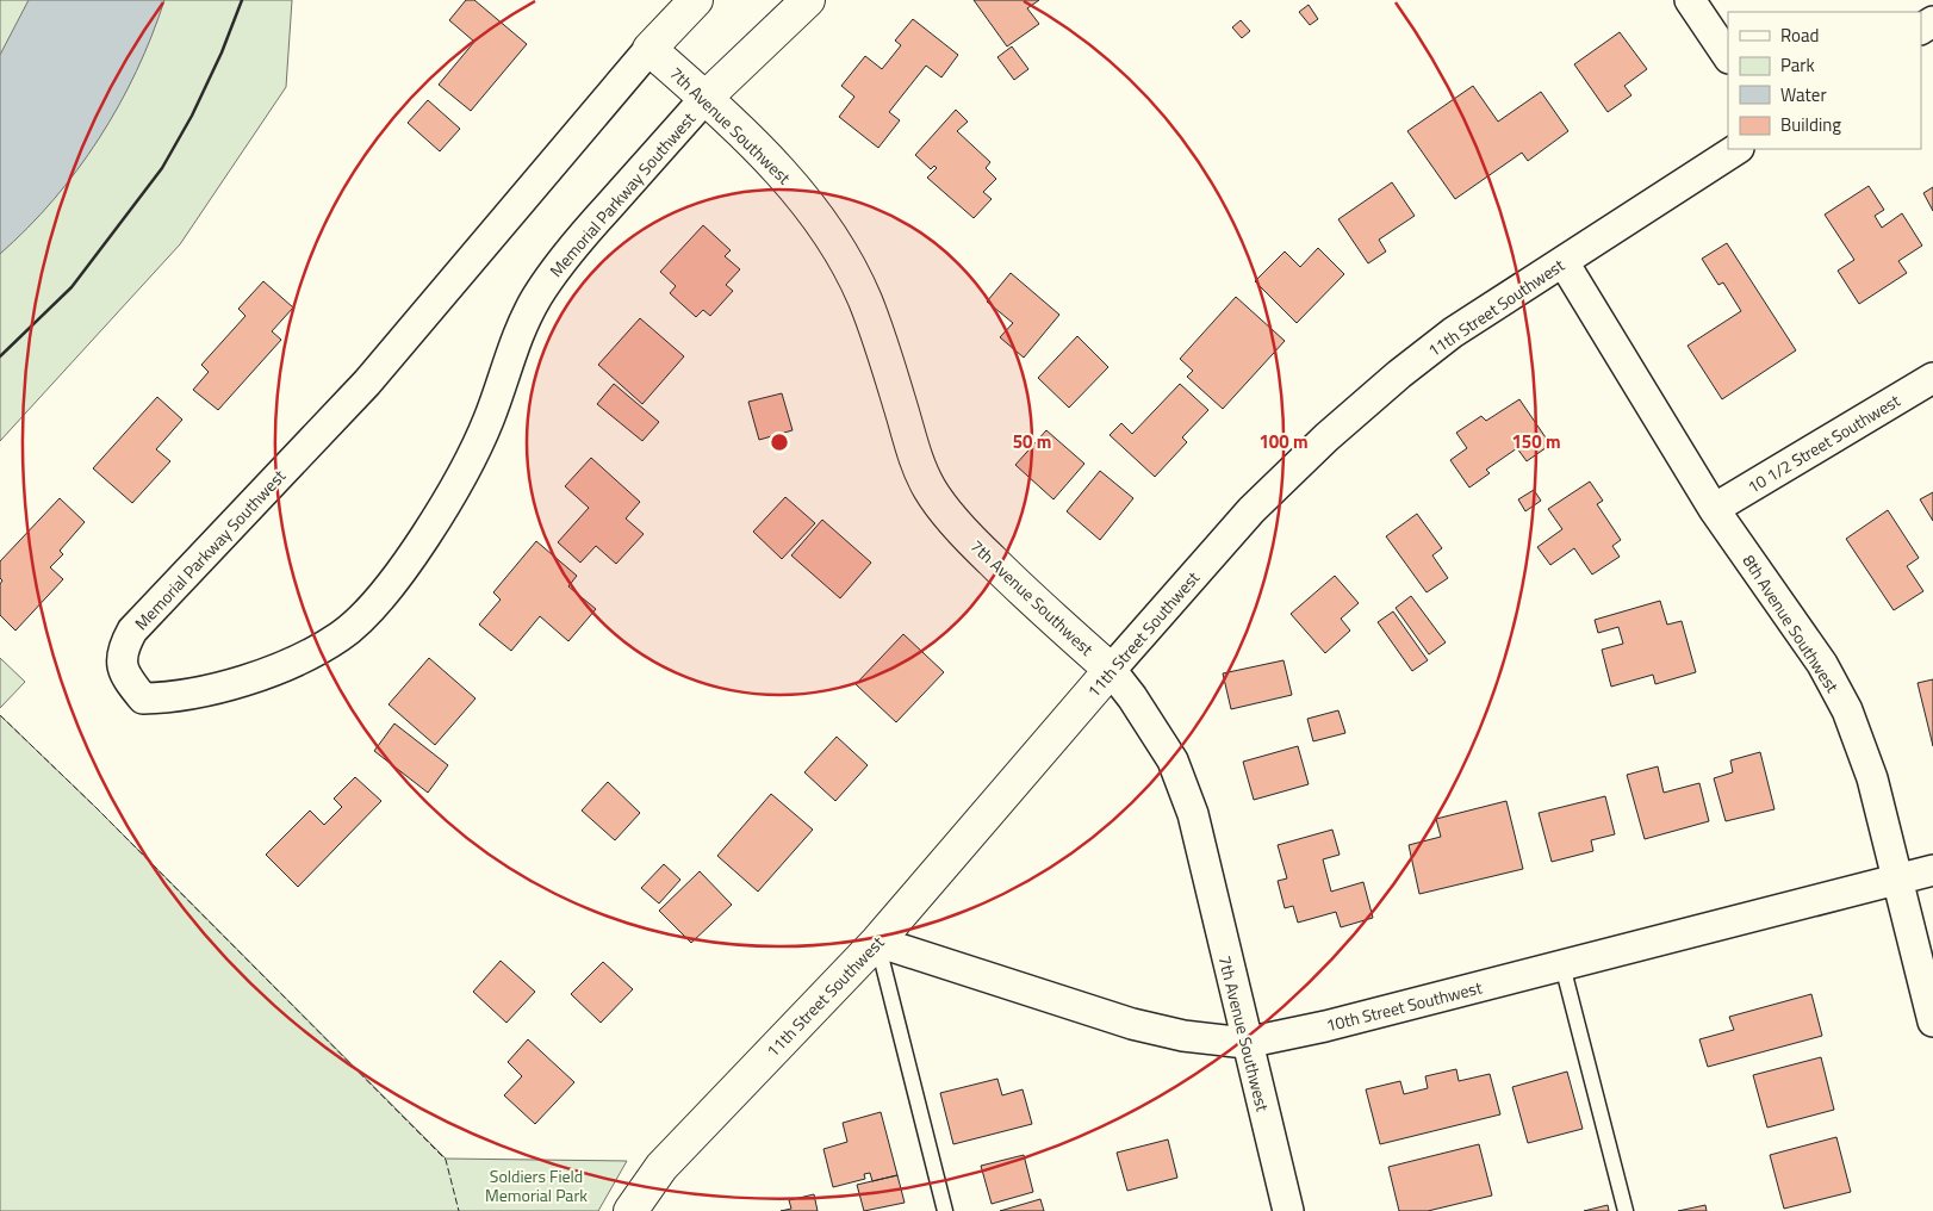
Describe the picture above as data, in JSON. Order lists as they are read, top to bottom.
{
  "streets": {
    "street": [
      "7th Avenue Southwest",
      "Memorial Parkway Southwest",
      "11th Street Southwest",
      "10 1/2 Street Southwest",
      "8th Avenue Southwest",
      "10th Street Southwest"
    ]
  },
  "crossings": [
    ["7th Avenue Southwest", "Memorial Parkway Southwest"],
    ["7th Avenue Southwest", "11th Street Southwest"],
    ["7th Avenue Southwest", "10th Street Southwest"],
    ["11th Street Southwest", "8th Avenue Southwest"],
    ["11th Street Southwest", "10th Street Southwest"],
    ["10 1/2 Street Southwest", "8th Avenue Southwest"],
    ["8th Avenue Southwest", "10th Street Southwest"]
  ],
  "parks": ["Soldiers Field Memorial Park"],
  "legend": [
    "Road",
    "Park",
    "Water",
    "Building"
  ],
  "rings": ["50 m", "100 m", "150 m"]
}
